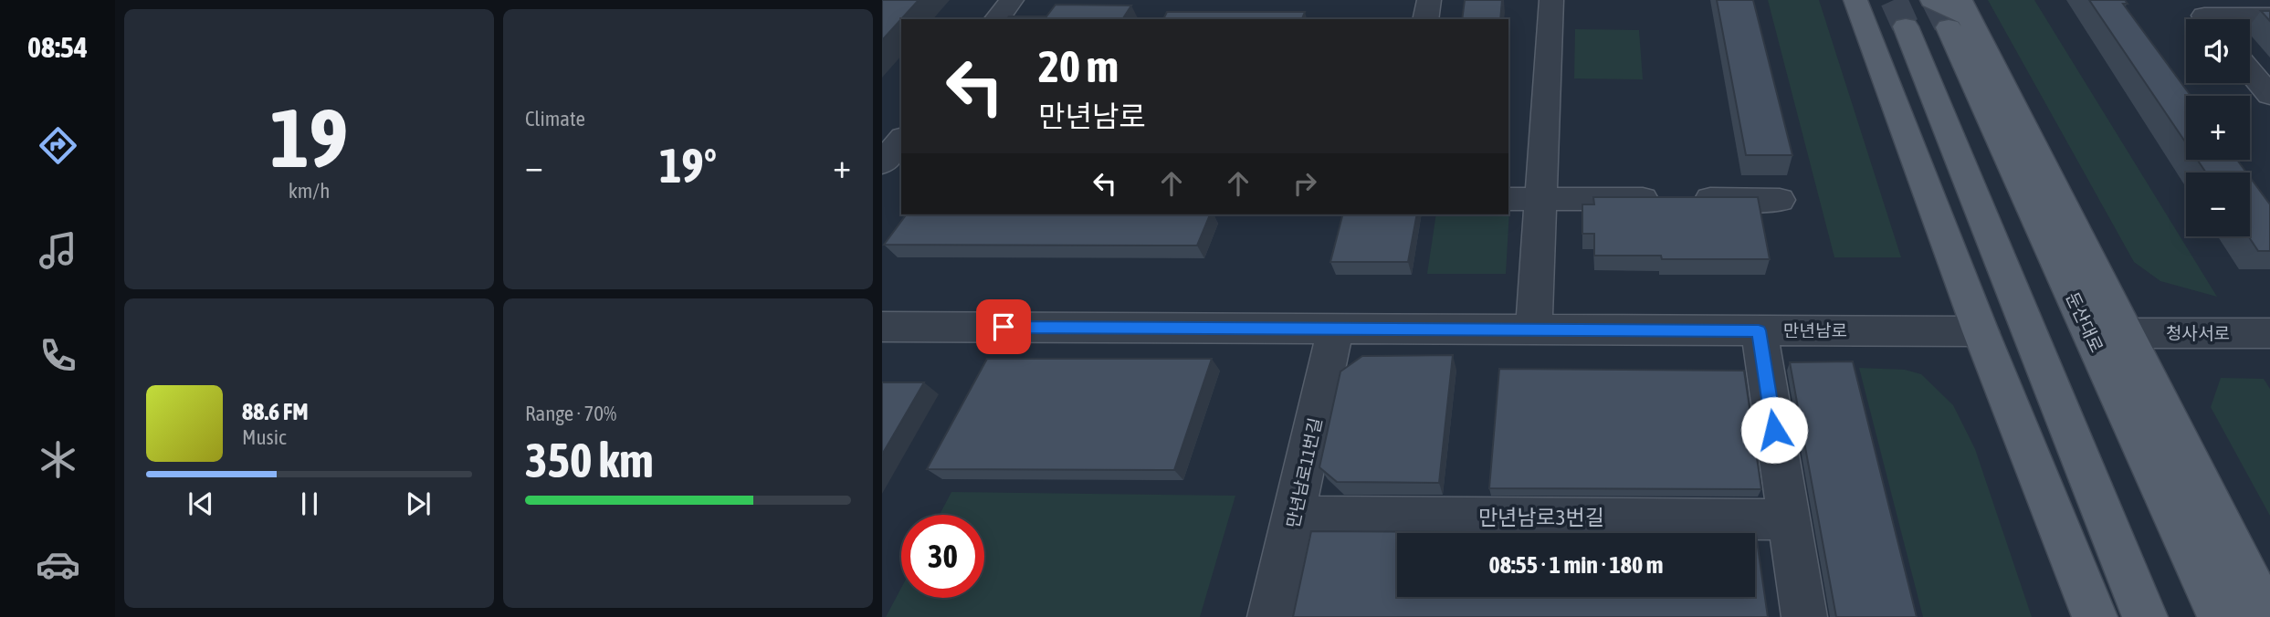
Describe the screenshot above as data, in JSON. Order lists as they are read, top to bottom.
{
  "streets": {
    "main road": ["둔산대로"],
    "street": [
      "만년남로",
      "청사서로",
      "만년남로11번길",
      "만년남로3번길"
    ]
  },
  "crossings": [
    ["만년남로", "만년남로11번길"],
    ["만년남로11번길", "만년남로3번길"]
  ],
  "page": {
    "tabs": "08:54",
    "tile": [
      ["19", "km/h"],
      "Climate",
      ["Range · 70%", "350 km"]
    ],
    "map_buttons": ["+", "−"],
    "turn": ["20 m", "만년남로"],
    "heat": ["−", "19°", "+"],
    "song": ["88.6 FM", "Music"],
    "limit": "30",
    "trip": "08:55 · 1 min · 180 m"
  }
}
